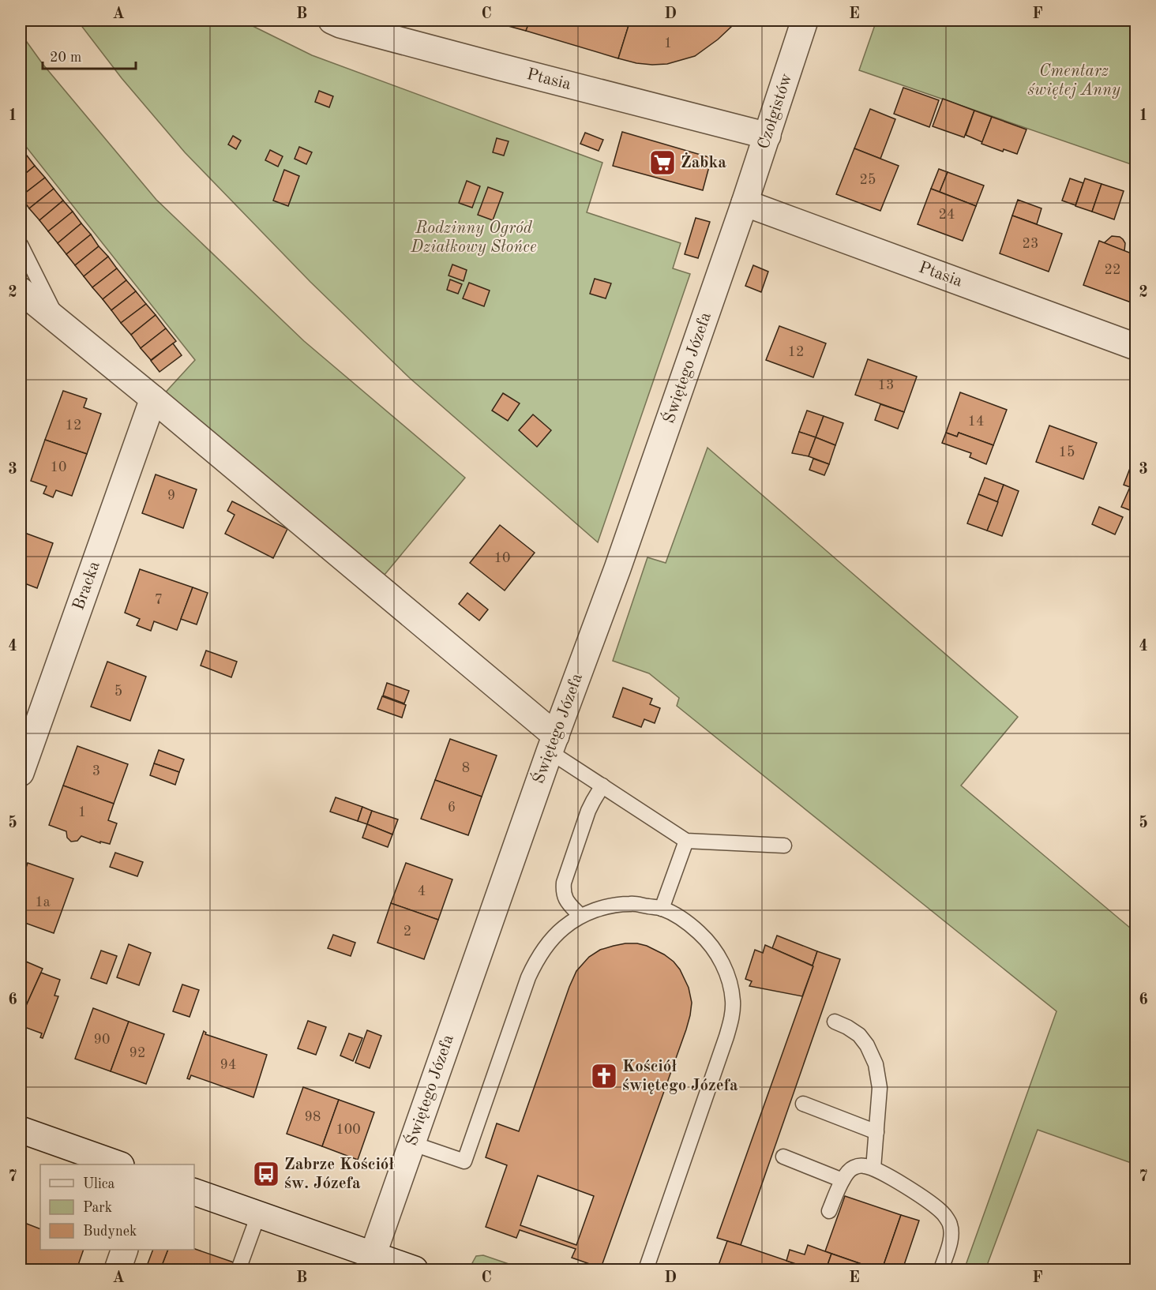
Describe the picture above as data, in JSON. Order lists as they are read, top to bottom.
{
  "streets": {
    "street": [
      "Ptasia",
      "Czołgistów",
      "Świętego Józefa",
      "Bracka"
    ]
  },
  "crossings": [
    ["Ptasia", "Czołgistów"],
    ["Ptasia", "Świętego Józefa"],
    ["Czołgistów", "Świętego Józefa"]
  ],
  "parks": ["Cmentarz świętej Anny", "Rodzinny Ogród Działkowy Słońce"],
  "places": {
    "supermarket": ["Żabka"],
    "church": ["Kościół świętego Józefa"],
    "bus stop": ["Zabrze Kościół św. Józefa"]
  },
  "house_numbers": [
    "1",
    "25",
    "24",
    "23",
    "22",
    "12",
    "13",
    "14",
    "12",
    "15",
    "10",
    "9",
    "10",
    "7",
    "5",
    "8",
    "3",
    "6",
    "1",
    "4",
    "1a",
    "2",
    "90",
    "92",
    "94",
    "98",
    "100"
  ],
  "legend": ["Ulica", "Park", "Budynek"],
  "scale_bar": "20 m",
  "grid": {
    "columns": [
      "A",
      "B",
      "C",
      "D",
      "E",
      "F"
    ],
    "rows": [
      "1",
      "2",
      "3",
      "4",
      "5",
      "6",
      "7"
    ]
  }
}
